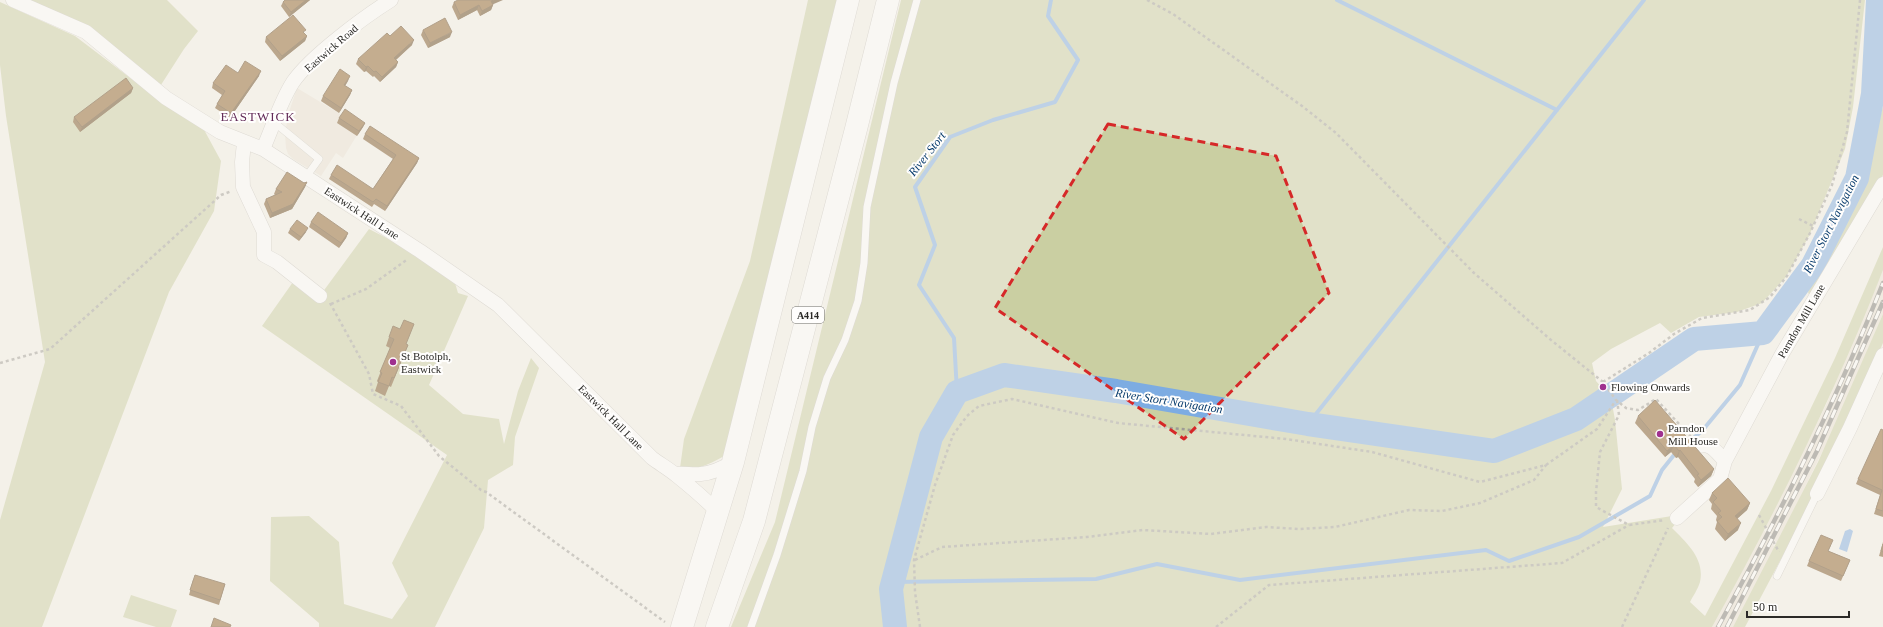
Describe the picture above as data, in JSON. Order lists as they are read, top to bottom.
{
  "streets": {
    "highway": ["A414"],
    "street": ["Eastwick Road", "Eastwick Hall Lane", "Parndon Mill Lane"]
  },
  "crossings": [
    ["Eastwick Road", "Eastwick Hall Lane"]
  ],
  "districts": ["EASTWICK"],
  "water": ["River Stort", "River Stort Navigation"],
  "places": ["St Botolph, Eastwick", "Flowing Onwards", "Parndon Mill House"],
  "scale_bar": "50 m"
}
